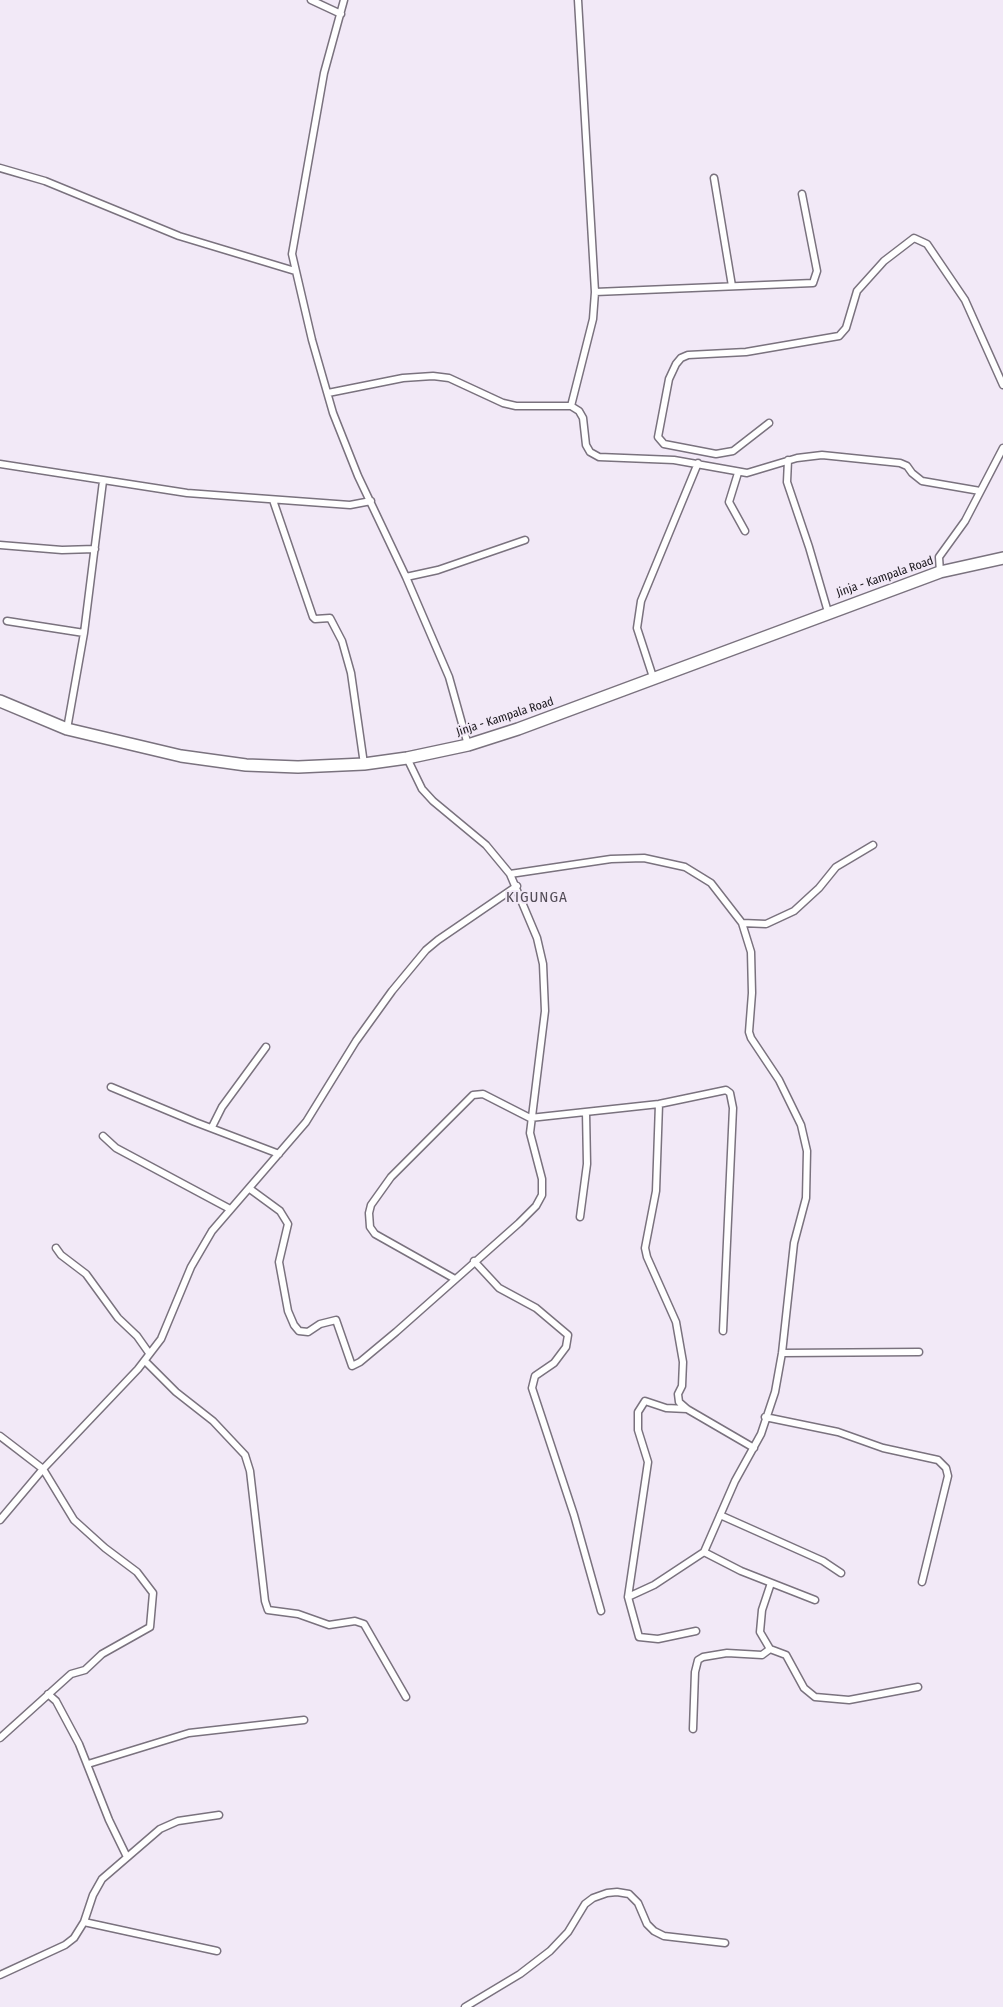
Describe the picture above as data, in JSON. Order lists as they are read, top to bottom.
{
  "streets": {
    "highway": ["Jinja - Kampala Road"]
  },
  "districts": ["KIGUNGA"]
}
